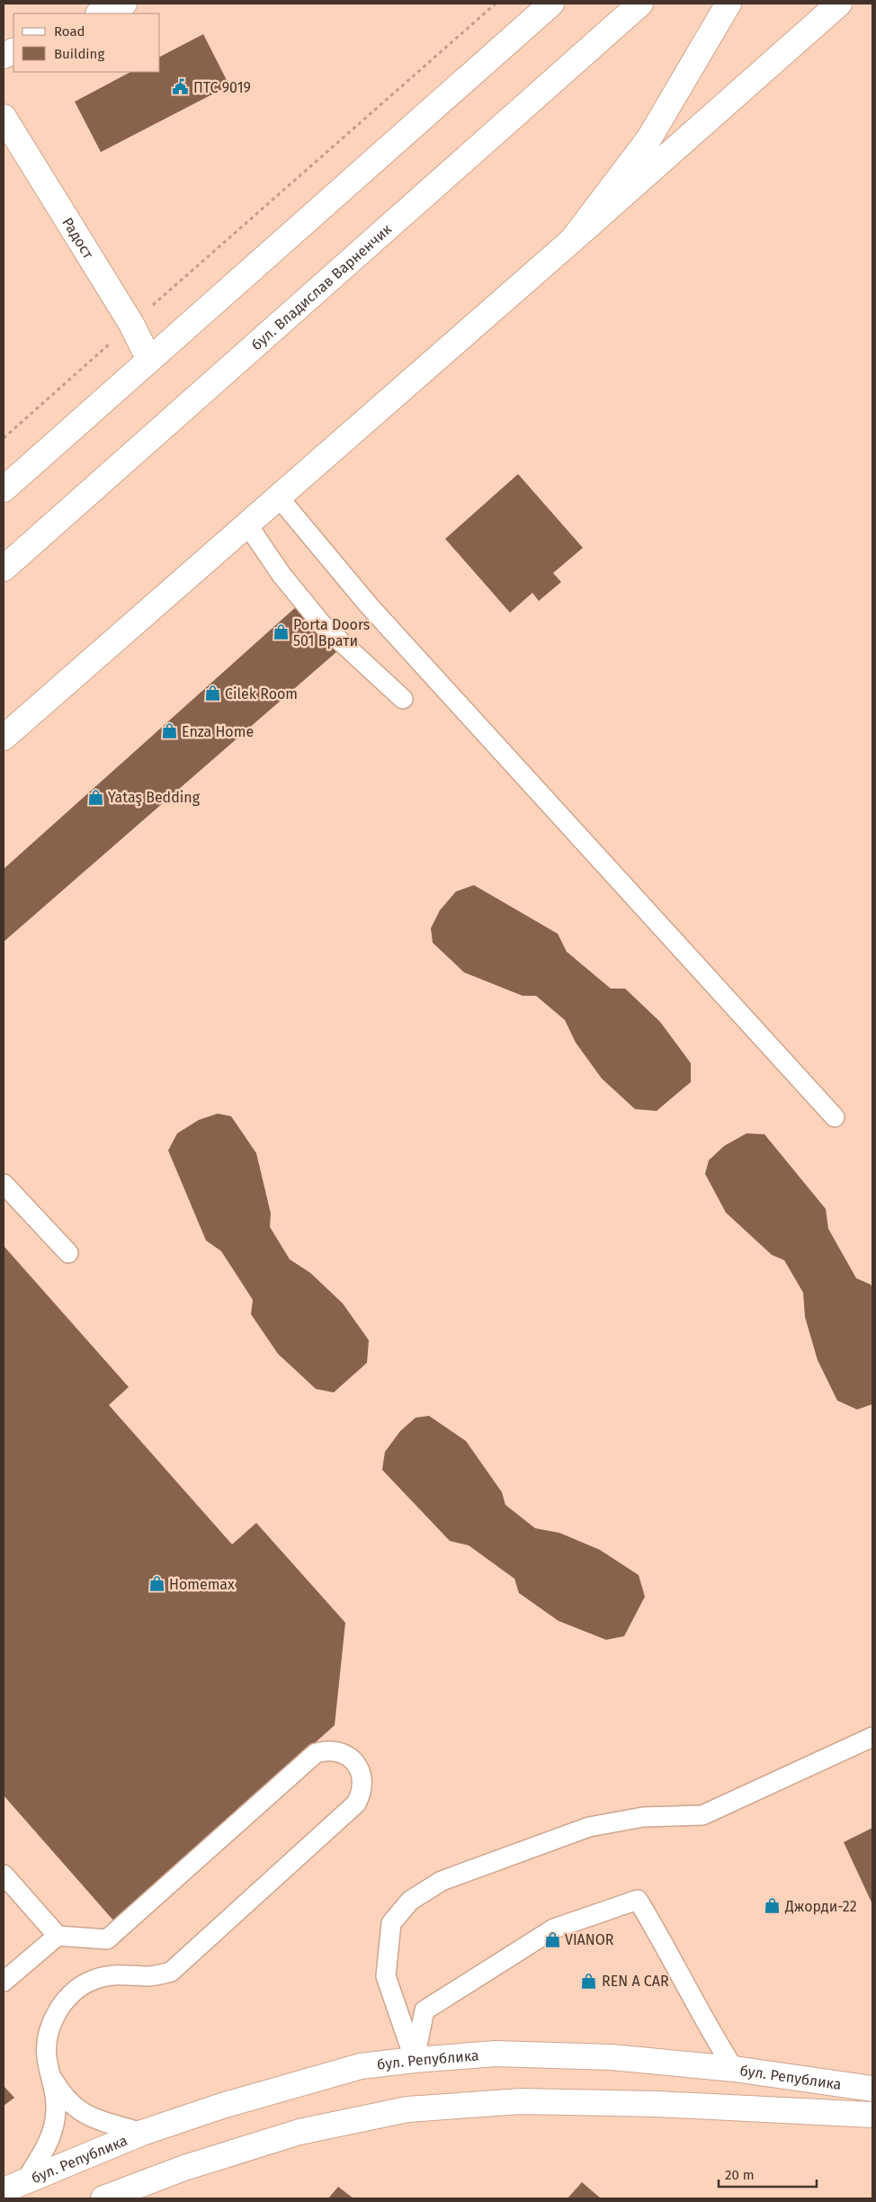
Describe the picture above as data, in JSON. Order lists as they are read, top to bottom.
{
  "streets": {
    "street": ["Радост", "бул. Владислав Варненчик", "бул. Република"]
  },
  "places": {
    "public building": ["ПТС 9019"],
    "shop": [
      "Porta Doors 501 Врати",
      "Cilek Room",
      "Enza Home",
      "Yataş Bedding",
      "Homemax",
      "Джорди-22",
      "VIANOR",
      "REN A CAR"
    ]
  },
  "legend": ["Road", "Building"],
  "scale_bar": "20 m"
}
